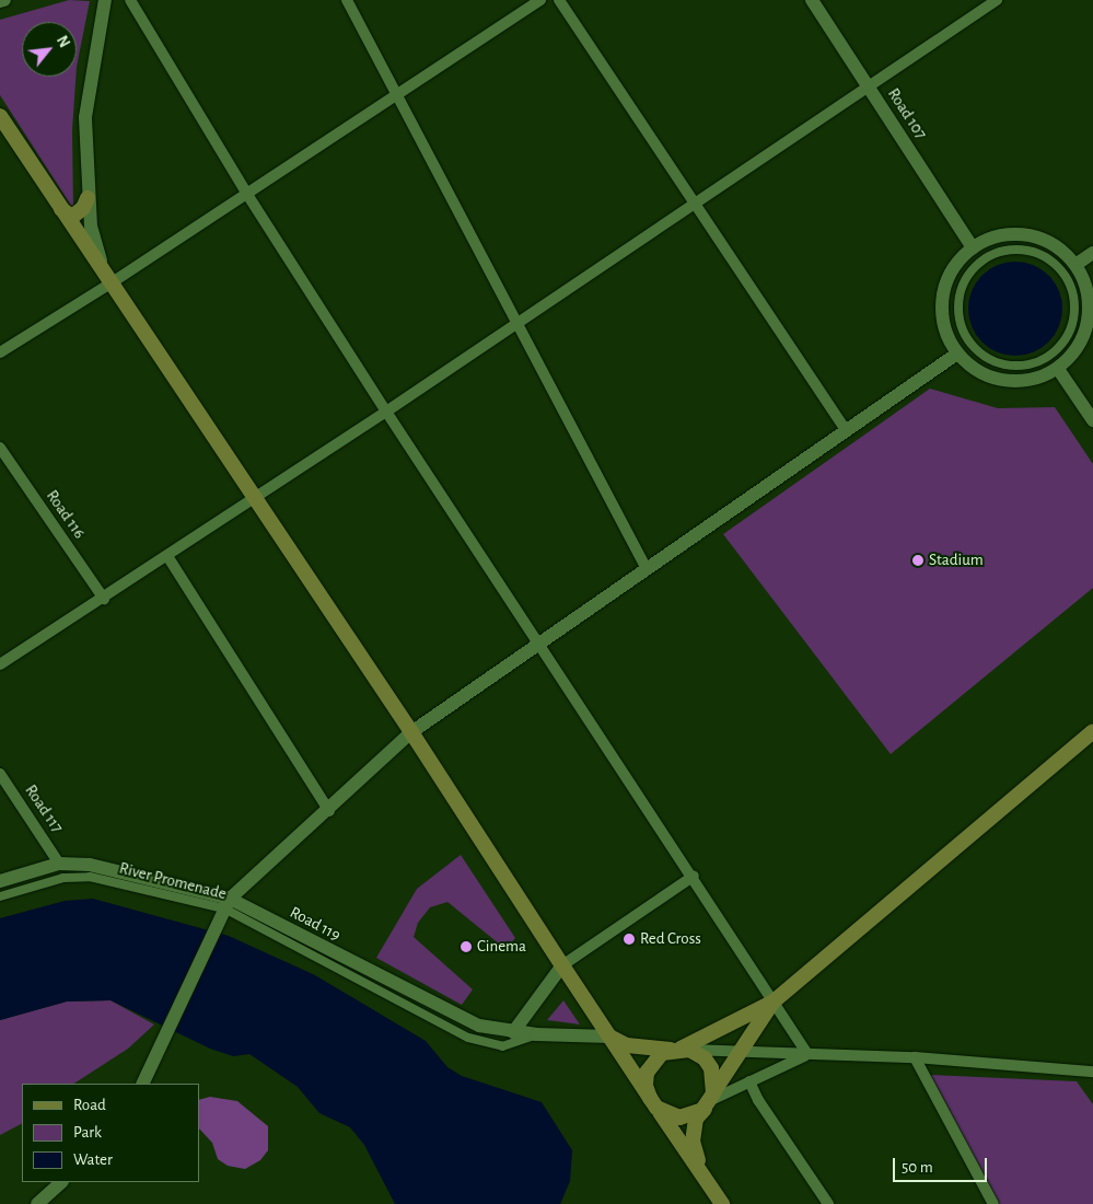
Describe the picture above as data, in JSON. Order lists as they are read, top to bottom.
{
  "streets": {
    "street": [
      "Road 107",
      "Road 116",
      "Road 117",
      "River Promenade",
      "Road 119"
    ]
  },
  "crossings": [
    ["Road 117", "Road 119"],
    ["River Promenade", "Road 119"]
  ],
  "places": ["Stadium", "Red Cross", "Cinema"],
  "legend": ["Road", "Park", "Water"],
  "scale_bar": "50 m",
  "north": "top right"
}
